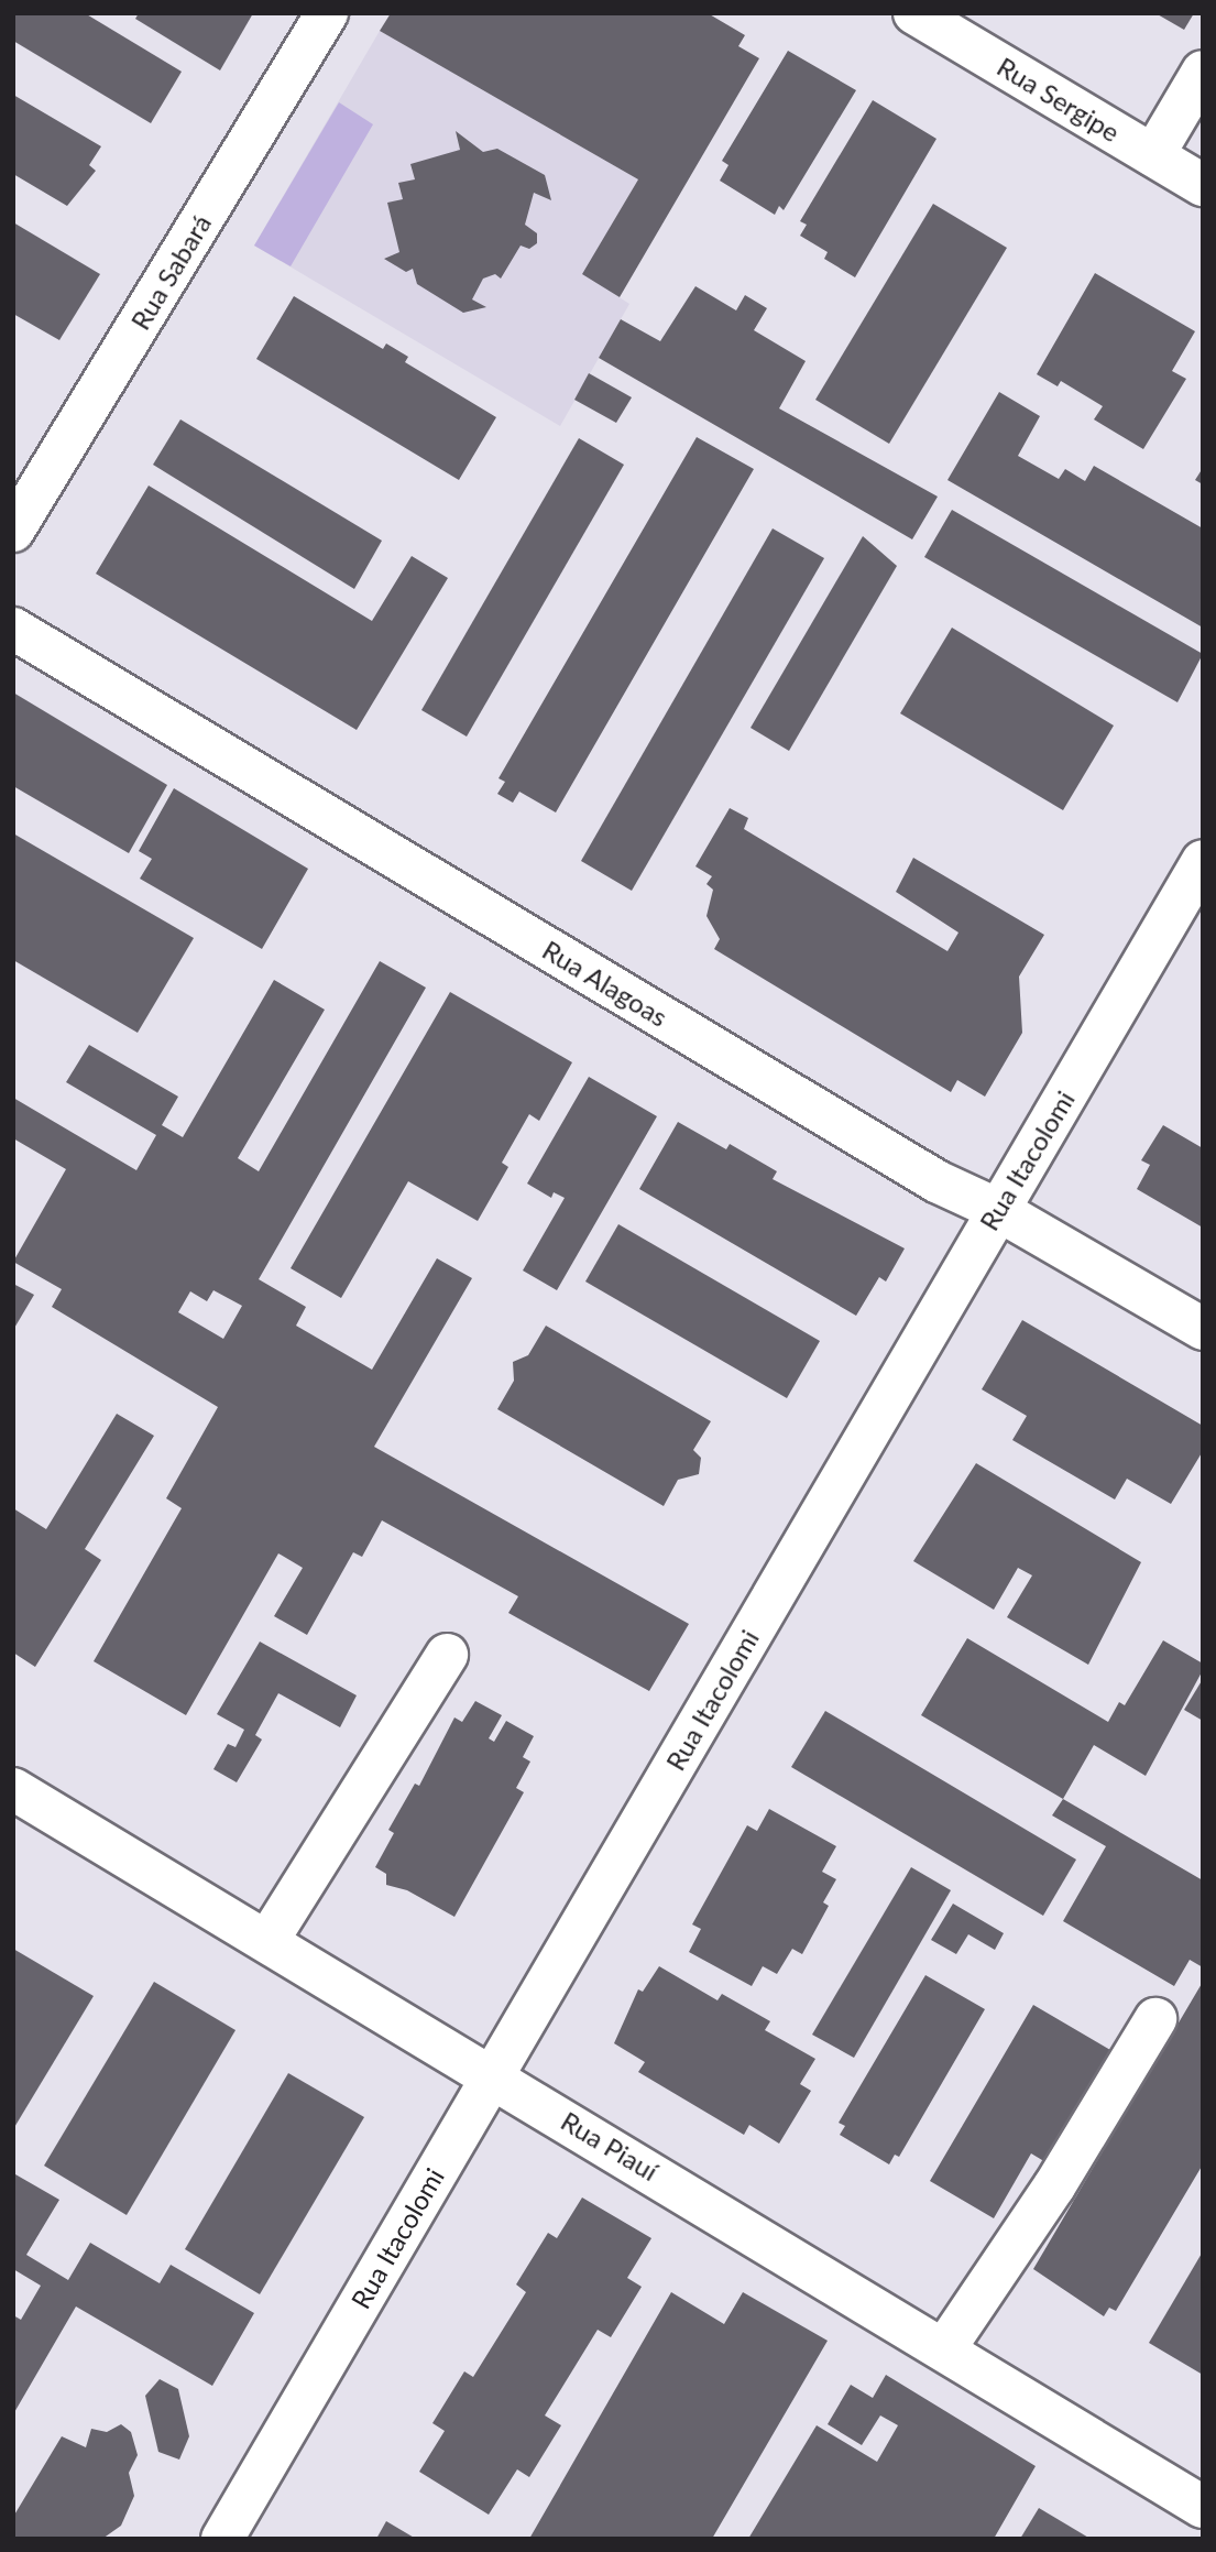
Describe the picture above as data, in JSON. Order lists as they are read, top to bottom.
{
  "streets": {
    "street": [
      "Rua Sergipe",
      "Rua Sabará",
      "Rua Alagoas",
      "Rua Itacolomi",
      "Rua Piauí"
    ]
  },
  "crossings": [
    ["Rua Alagoas", "Rua Itacolomi"],
    ["Rua Itacolomi", "Rua Piauí"]
  ]
}
